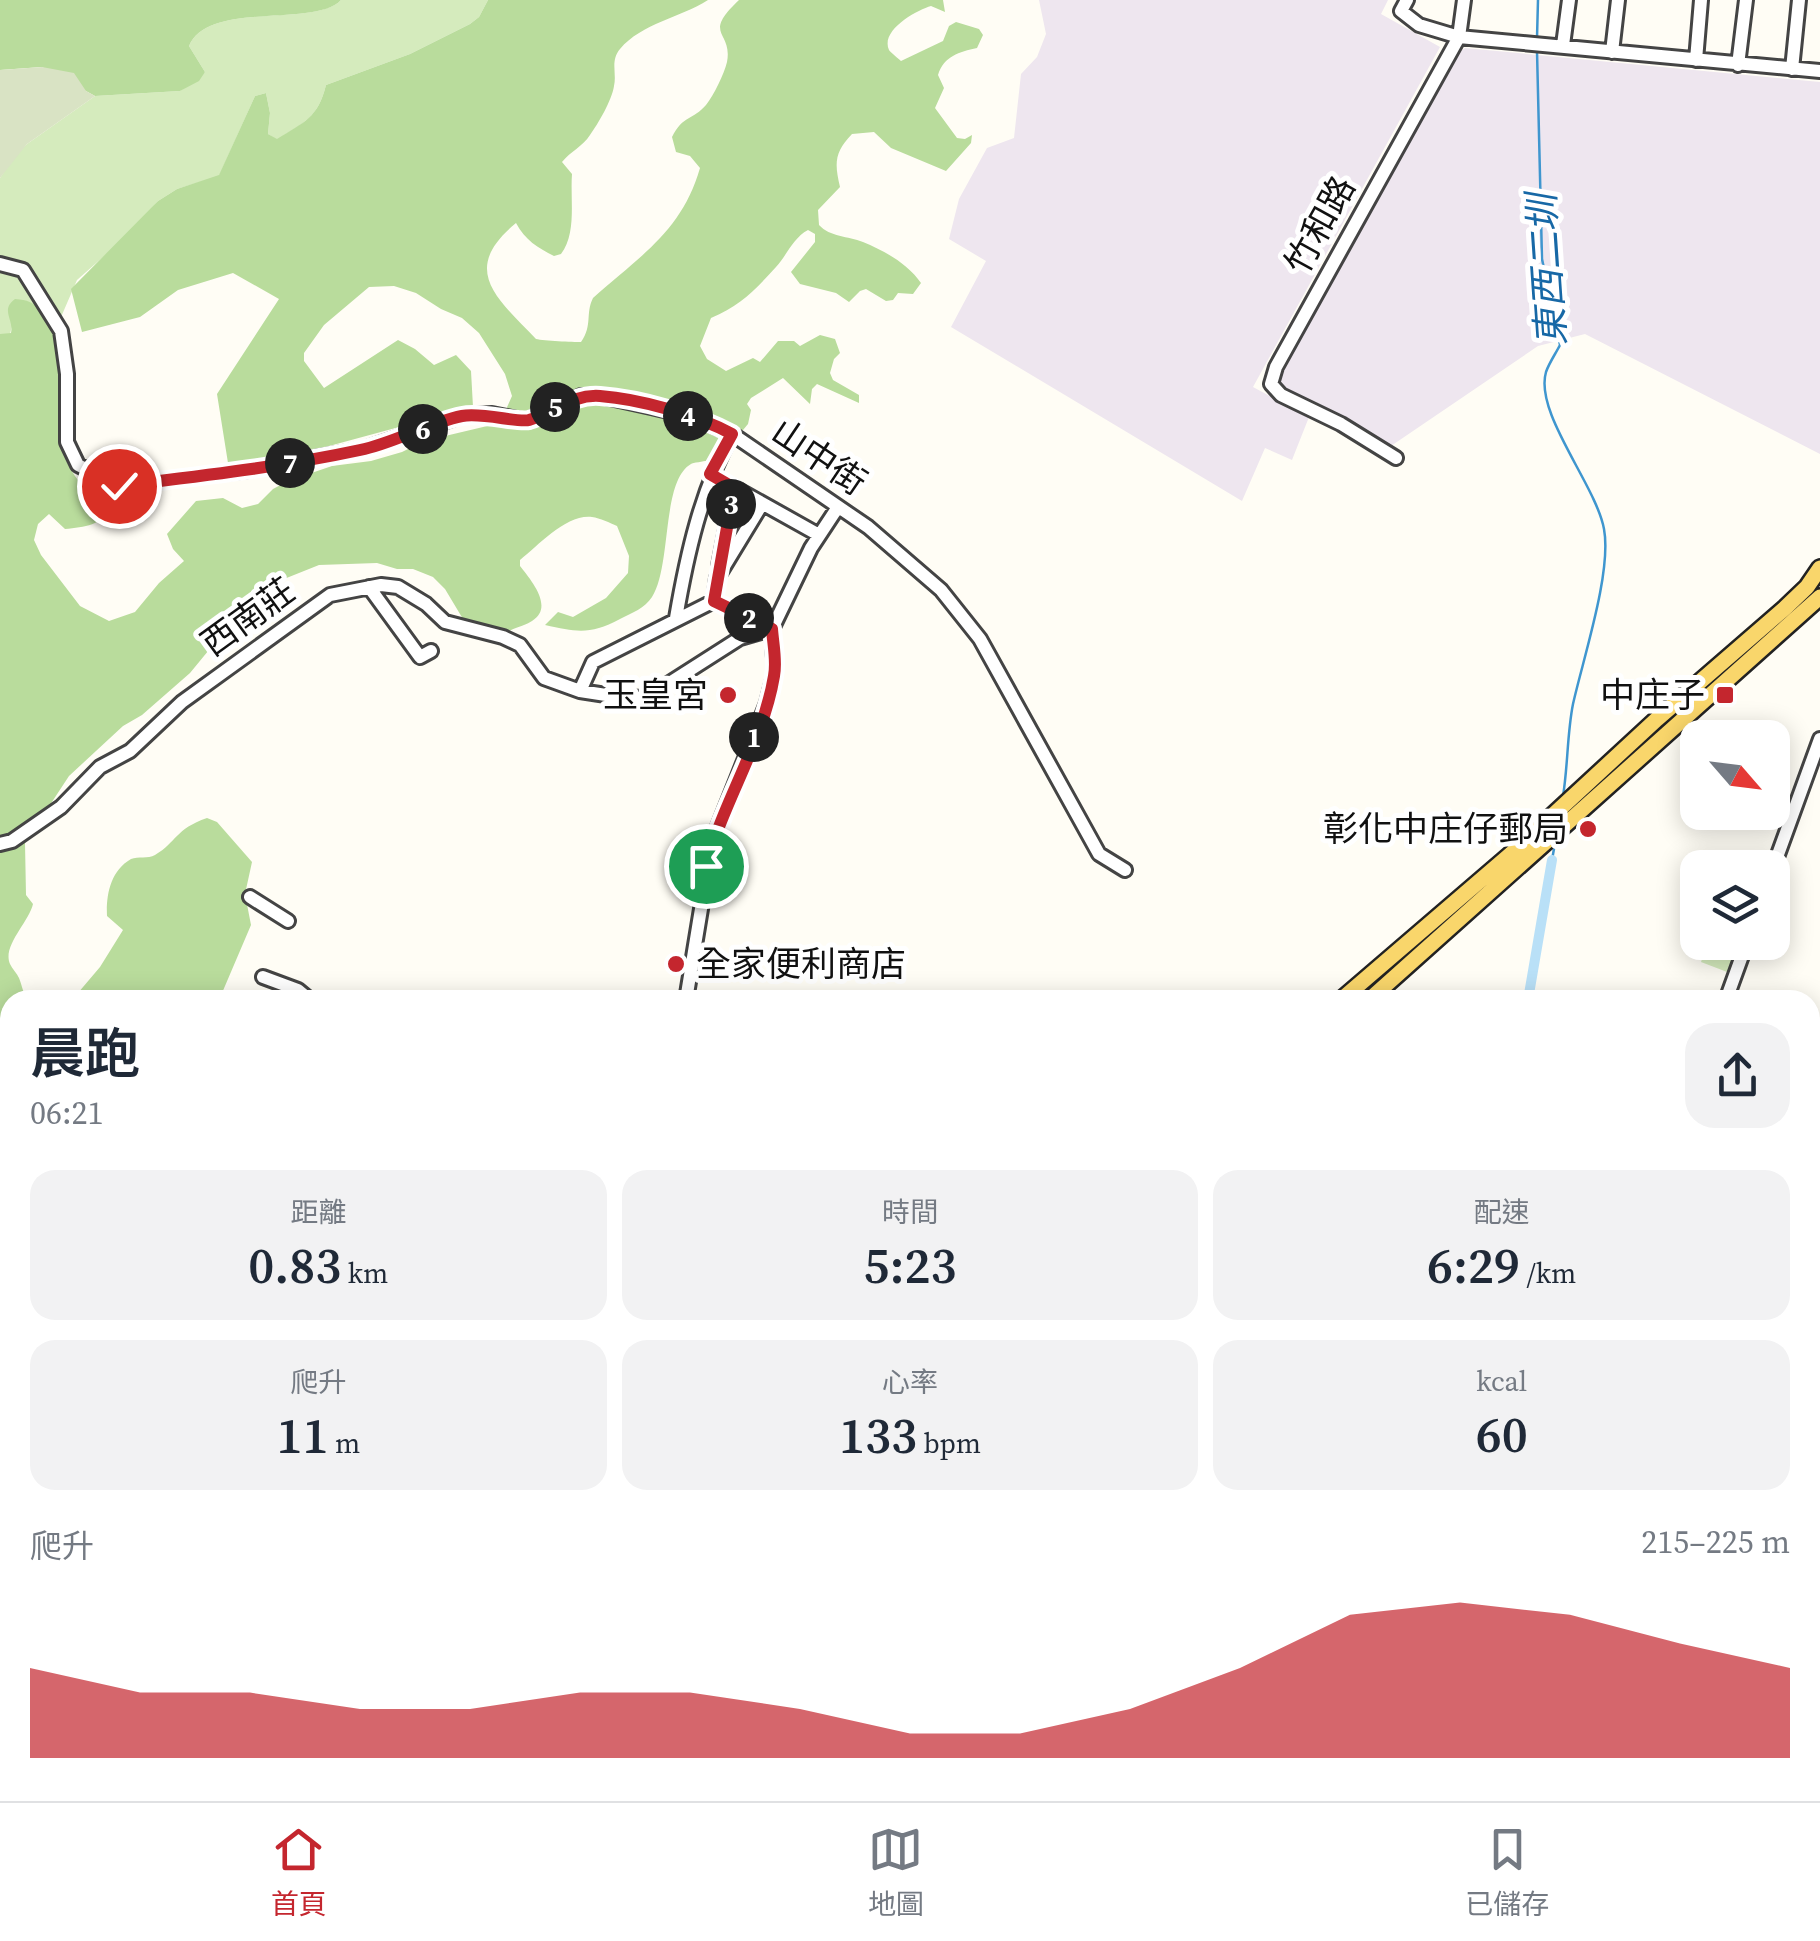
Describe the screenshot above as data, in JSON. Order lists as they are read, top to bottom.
{
  "streets": {
    "street": ["竹和路", "山中街", "西南莊"]
  },
  "water": ["東西二圳"],
  "places": {
    "other": ["玉皇宮", "彰化中庄仔郵局", "全家便利商店"],
    "transit": ["中庄子"]
  },
  "north": "bottom right",
  "page": {
    "pins": [
      "5",
      "4",
      "6",
      "7",
      "3",
      "2",
      "1"
    ],
    "heading": ["晨跑", "06:21"],
    "stats": [
      ["距離", "0.83 km"],
      ["時間", "5:23"],
      ["配速", "6:29 /km"],
      ["爬升", "11 m"],
      ["心率", "133 bpm"],
      ["kcal", "60"]
    ],
    "chart": ["爬升", "215–225 m"],
    "tabs": ["首頁", "地圖", "已儲存"]
  }
}
